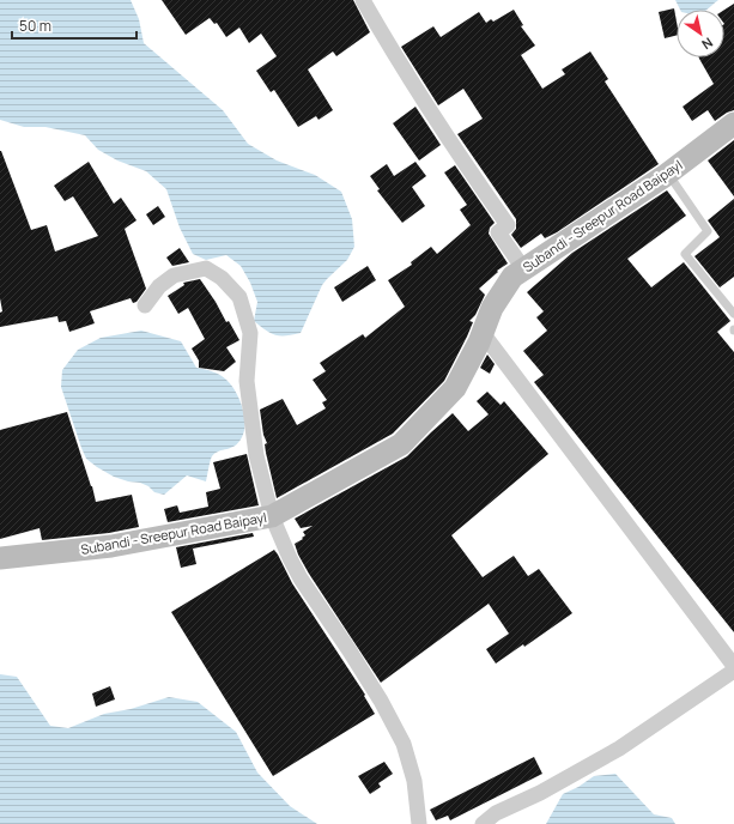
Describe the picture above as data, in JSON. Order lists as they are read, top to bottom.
{
  "streets": {
    "street": ["Subandi - Sreepur Road Baipayl"]
  },
  "scale_bar": "50 m",
  "north": "bottom right"
}
